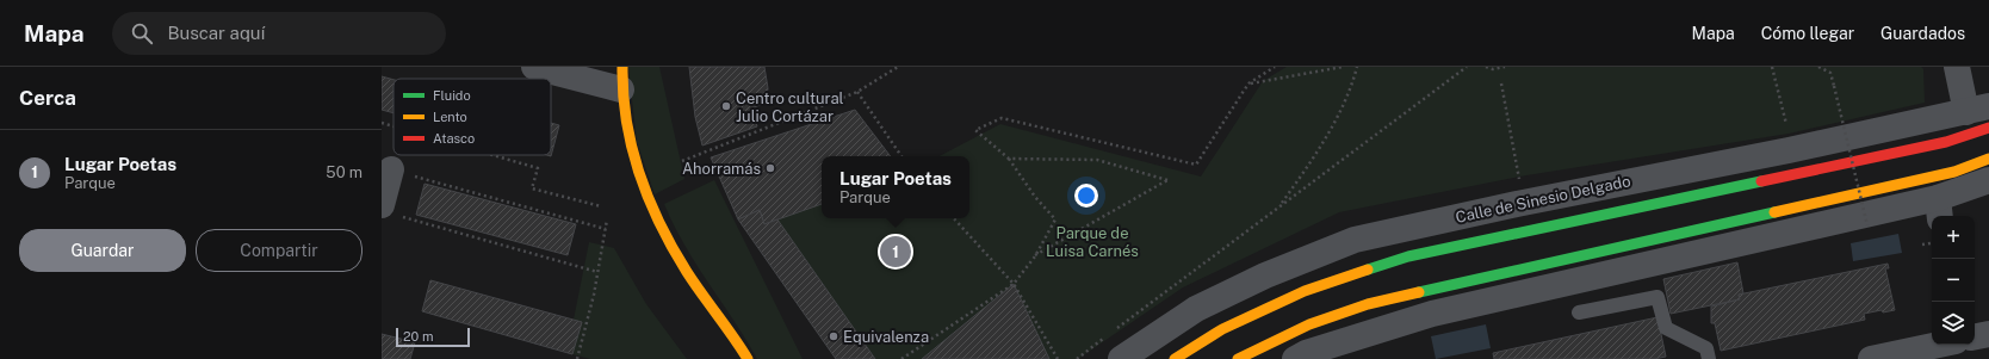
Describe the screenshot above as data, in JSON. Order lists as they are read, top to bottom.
{
  "streets": {
    "main road": ["Calle de Sinesio Delgado"]
  },
  "parks": ["Parque de Luisa Carnés"],
  "places": ["Centro cultural Julio Cortázar", "Ahorramás", "Equivalenza"],
  "legend": ["Fluido", "Lento", "Atasco"],
  "scale_bar": "20 m",
  "page": {
    "header": "Mapa",
    "search": "Buscar aquí",
    "nav": ["Mapa", "Cómo llegar", "Guardados"],
    "heading": "Cerca",
    "list": [
      {
        "mark": "1",
        "name": "Lugar Poetas",
        "note": "Parque",
        "value": "50 m"
      }
    ],
    "popup": ["Lugar Poetas", "Parque"],
    "buttons": ["Guardar", "Compartir"],
    "map_buttons": ["+", "−"],
    "pins": "1",
    "scale": "20 m"
  }
}
